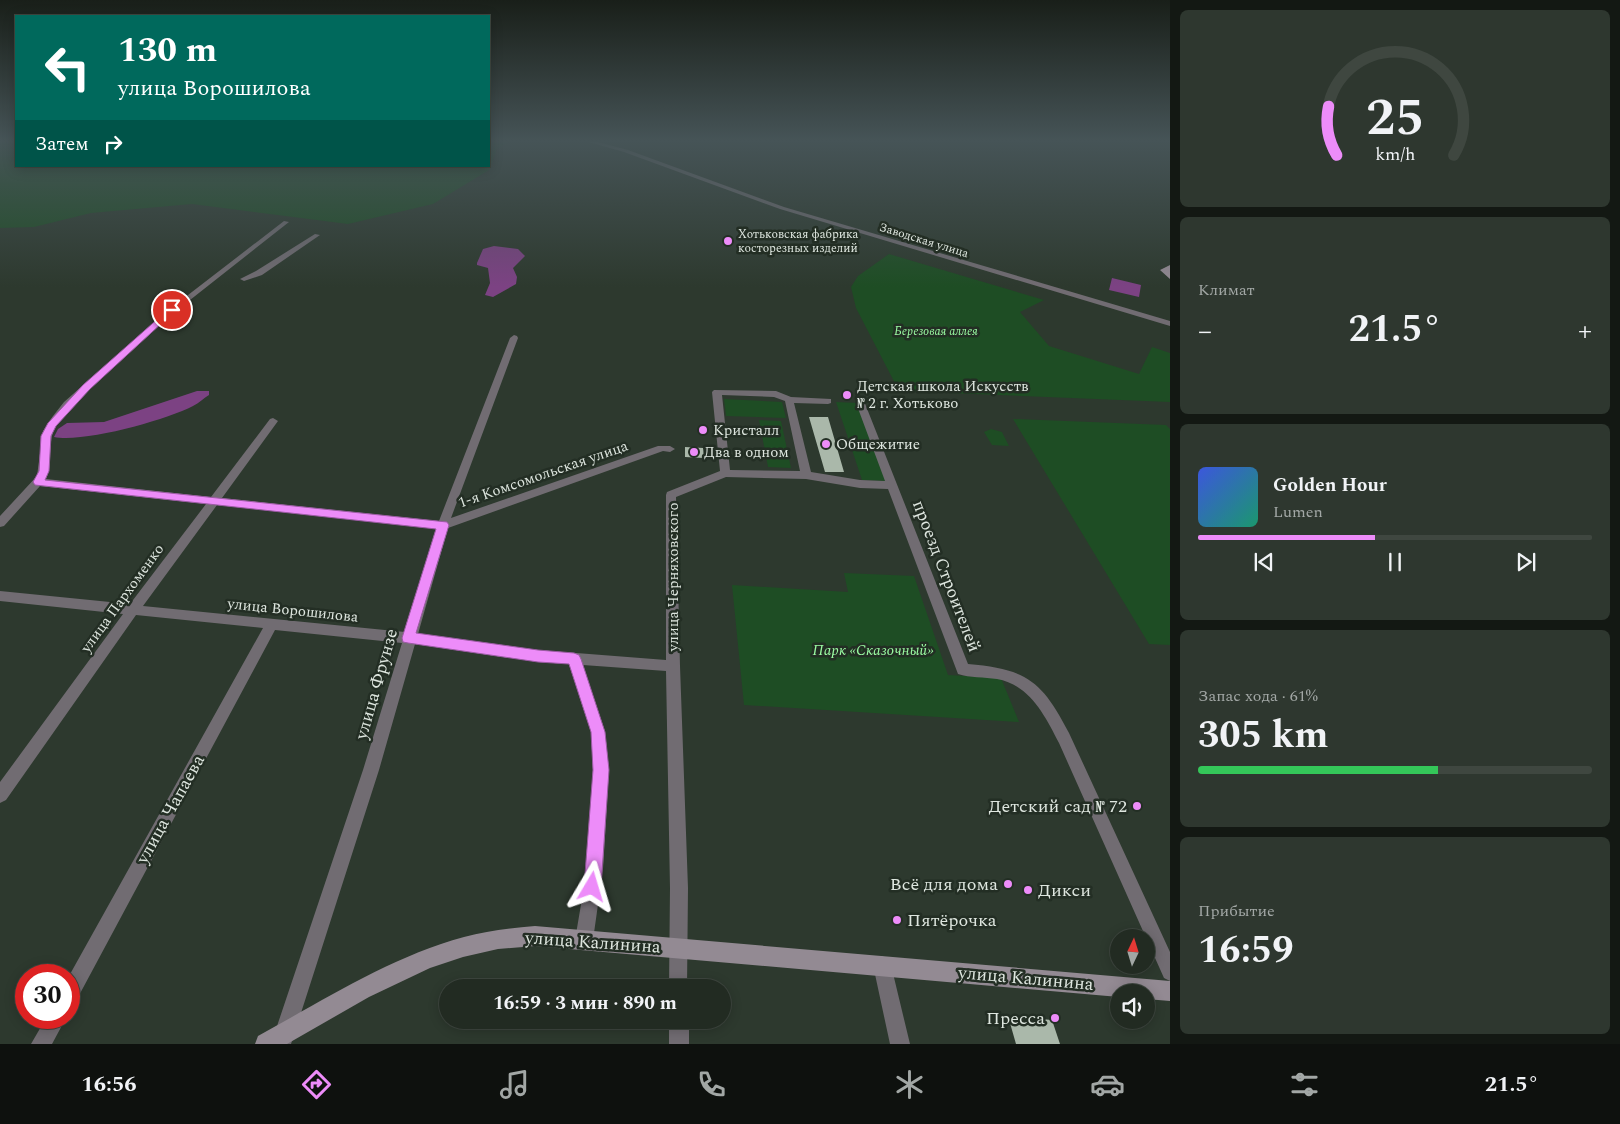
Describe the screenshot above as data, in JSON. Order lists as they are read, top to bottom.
{
  "streets": {
    "street": [
      "Заводская улица",
      "1-я Комсомольская улица",
      "проезд Строителей",
      "улица Черняховского",
      "улица Пархоменко",
      "улица Ворошилова",
      "улица Фрунзе",
      "улица Чапаева",
      "улица Калинина"
    ]
  },
  "crossings": [
    ["1-я Комсомольская улица", "улица Пархоменко"],
    ["1-я Комсомольская улица", "улица Фрунзе"],
    ["улица Черняховского", "улица Ворошилова"],
    ["улица Черняховского", "улица Калинина"],
    ["улица Пархоменко", "улица Ворошилова"],
    ["улица Ворошилова", "улица Фрунзе"],
    ["улица Ворошилова", "улица Чапаева"],
    ["улица Фрунзе", "улица Калинина"]
  ],
  "parks": ["Березовая аллея", "Парк «Сказочный»"],
  "places": [
    "Хотьковская фабрика косторезных изделий",
    "Детская школа Искусств № 2 г. Хотьково",
    "Кристалл",
    "Общежитие",
    "Два в одном",
    "Детский сад № 72",
    "Всё для дома",
    "Дикси",
    "Пятёрочка",
    "Пресса"
  ],
  "north": "top",
  "page": {
    "turn": ["130 m", "улица Ворошилова"],
    "then": "Затем",
    "tile": [
      "Климат",
      ["Запас хода · 61%", "305 km"],
      ["Прибытие", "16:59"]
    ],
    "heat": ["−", "21.5°", "+"],
    "song": ["Golden Hour", "Lumen"],
    "limit": "30",
    "trip": "16:59 · 3 мин · 890 m",
    "tabs": ["16:56", "21.5°"],
    "gauge": ["25", "km/h"]
  }
}
